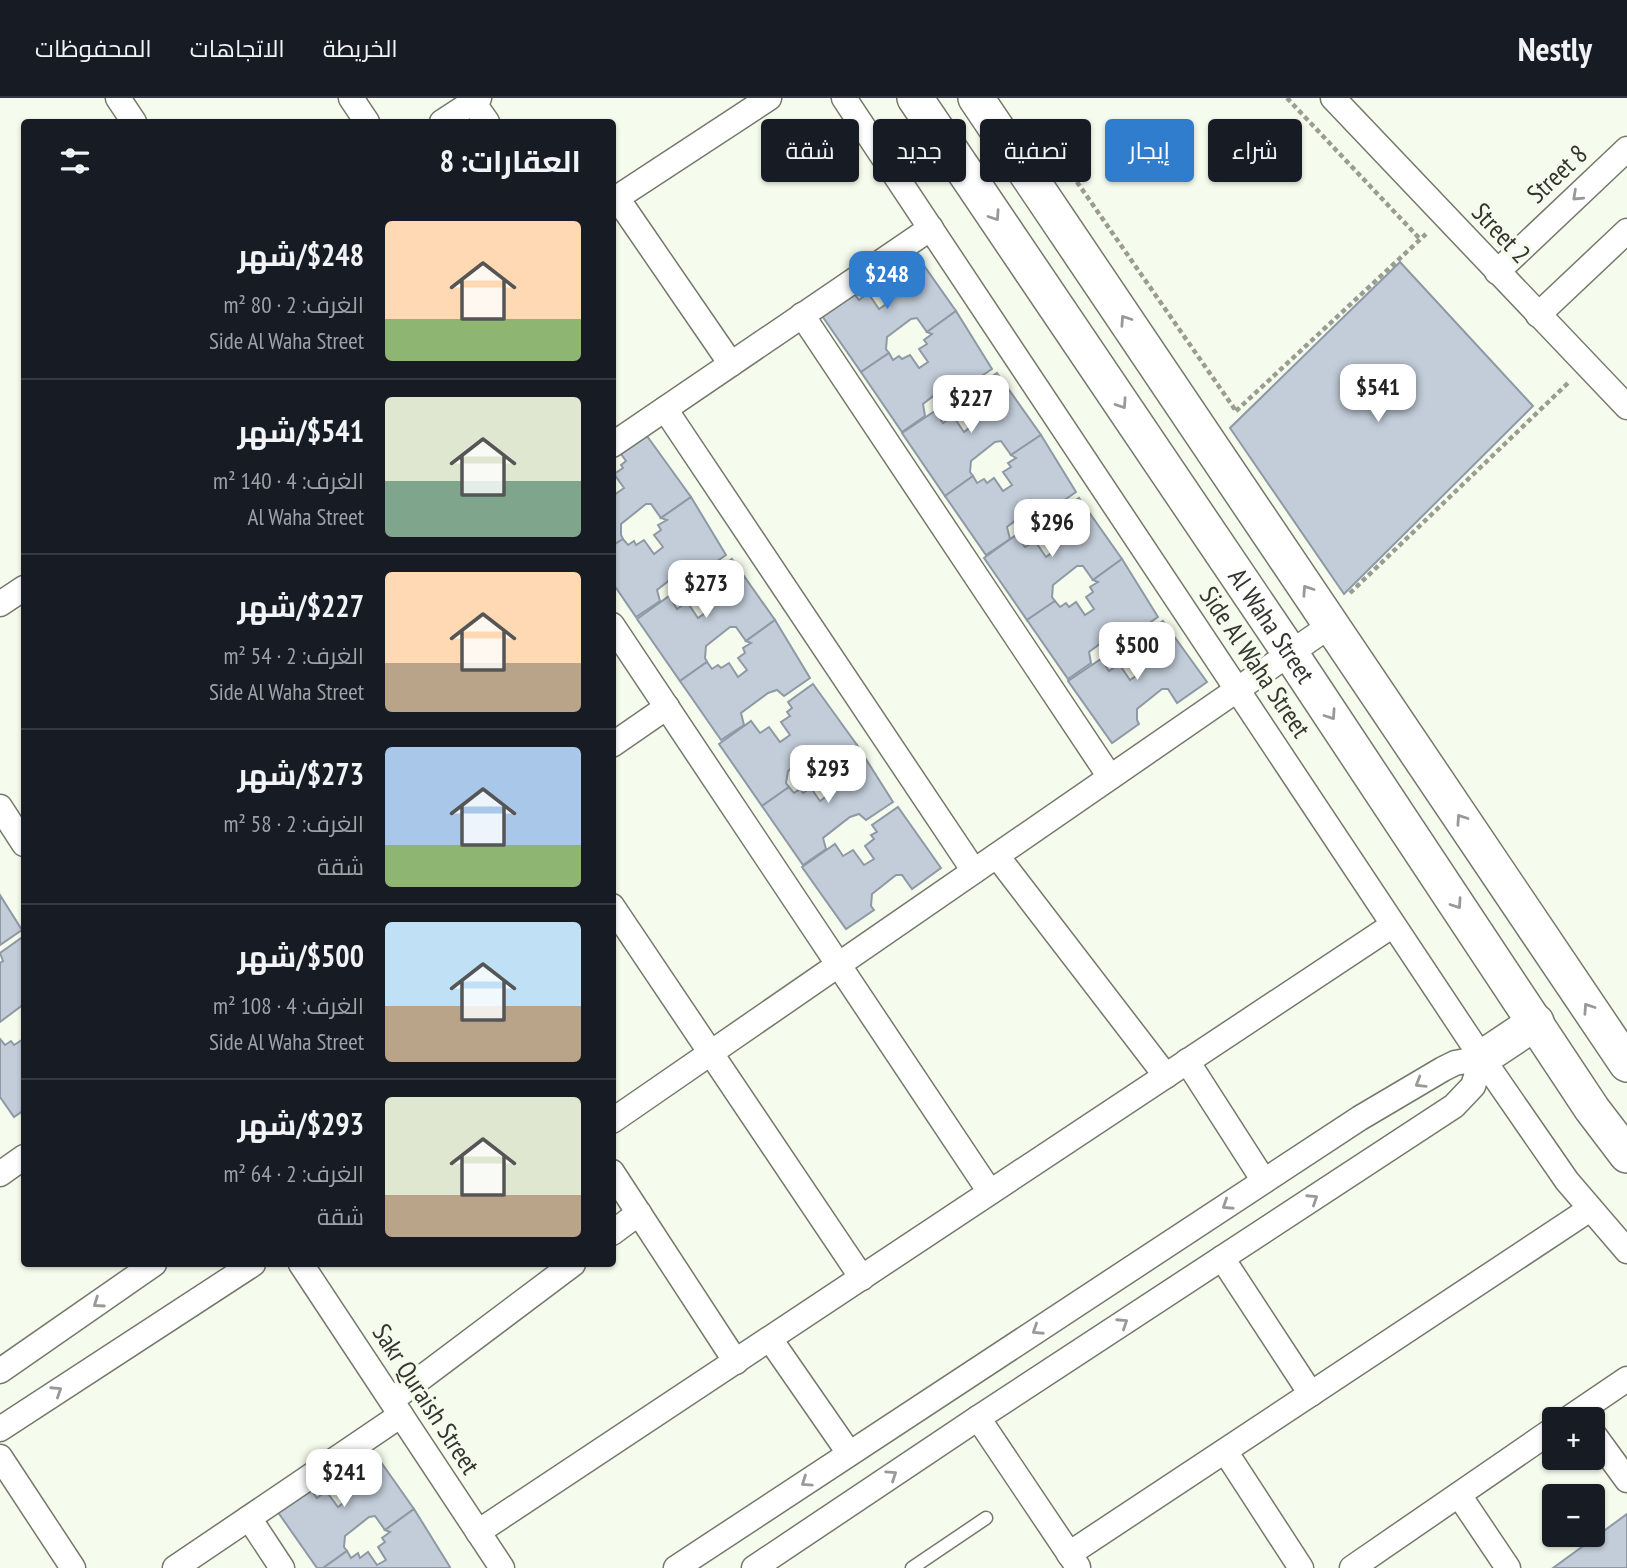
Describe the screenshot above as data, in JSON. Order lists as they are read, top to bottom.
{
  "streets": {
    "street": [
      "Street 8",
      "Street 2",
      "Al Waha Street",
      "Side Al Waha Street",
      "Sakr Quraish Street"
    ]
  },
  "crossings": [
    ["Street 8", "Street 2"]
  ],
  "page": {
    "header": "Nestly",
    "nav": ["الخريطة", "الاتجاهات", "المحفوظات"],
    "chip": [
      "شراء",
      "إيجار",
      "تصفية",
      "جديد",
      "شقة"
    ],
    "heading": "العقارات: 8",
    "list": [
      {
        "name": "$248/شهر",
        "note": "الغرف: 2 · 80 m² · Side Al Waha Street"
      },
      {
        "name": "$541/شهر",
        "note": "الغرف: 4 · 140 m² · Al Waha Street"
      },
      {
        "name": "$227/شهر",
        "note": "الغرف: 2 · 54 m² · Side Al Waha Street"
      },
      {
        "name": "$273/شهر",
        "note": "الغرف: 2 · 58 m² · شقة"
      },
      {
        "name": "$500/شهر",
        "note": "الغرف: 4 · 108 m² · Side Al Waha Street"
      },
      {
        "name": "$293/شهر",
        "note": "الغرف: 2 · 64 m² · شقة"
      }
    ],
    "price": [
      "$248",
      "$541",
      "$227",
      "$296",
      "$273",
      "$500",
      "$293",
      "$241"
    ],
    "map_buttons": ["+", "−"]
  }
}
